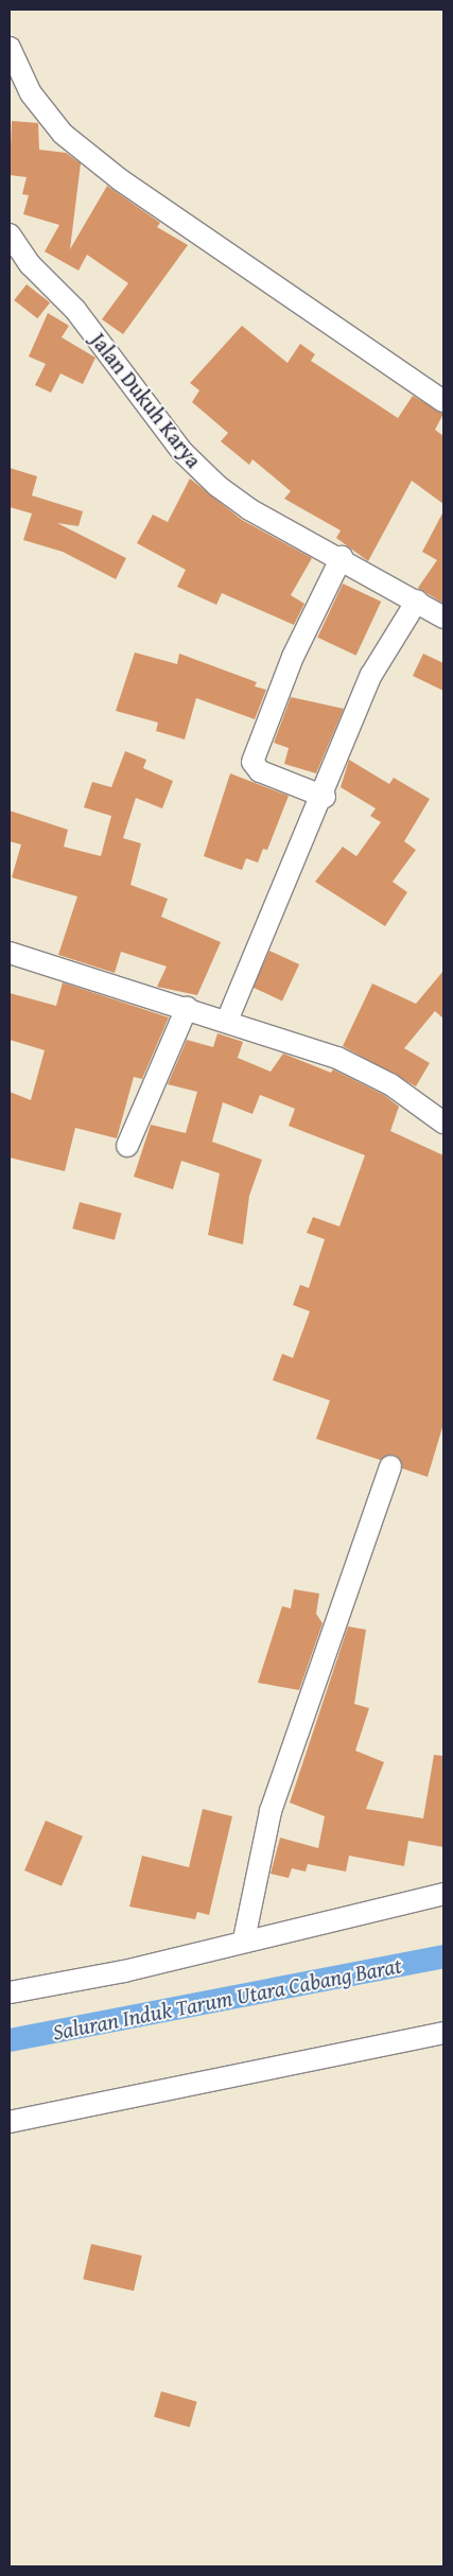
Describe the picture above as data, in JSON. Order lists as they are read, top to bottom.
{
  "streets": {
    "street": ["Jalan Dukuh Karya"]
  },
  "water": ["Saluran Induk Tarum Utara Cabang Barat"]
}
